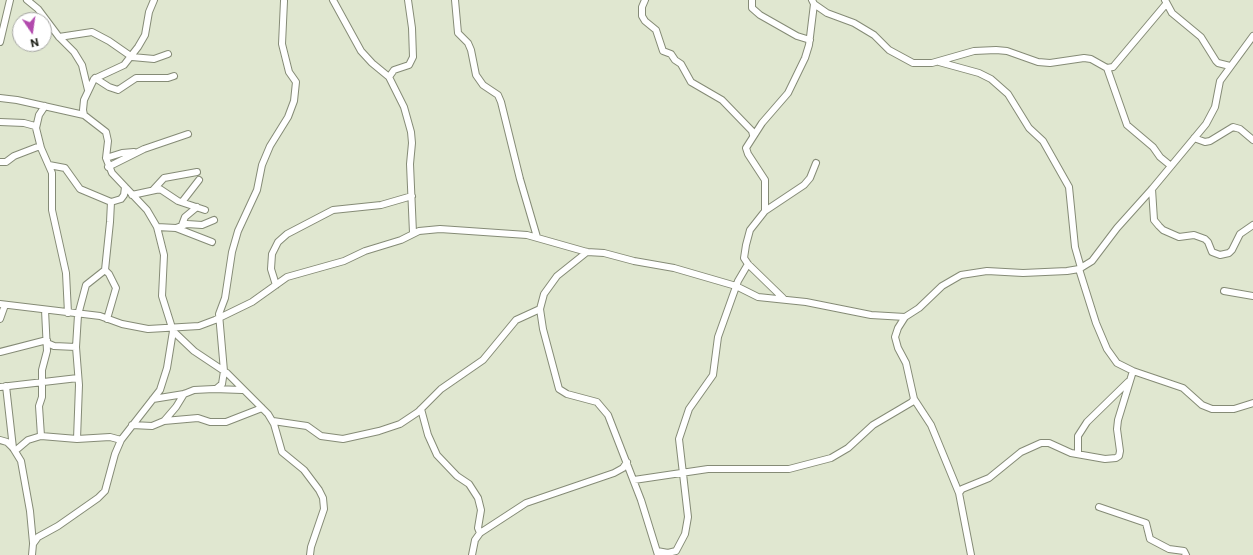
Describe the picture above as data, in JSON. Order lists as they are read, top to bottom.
{
  "north": "bottom"
}
